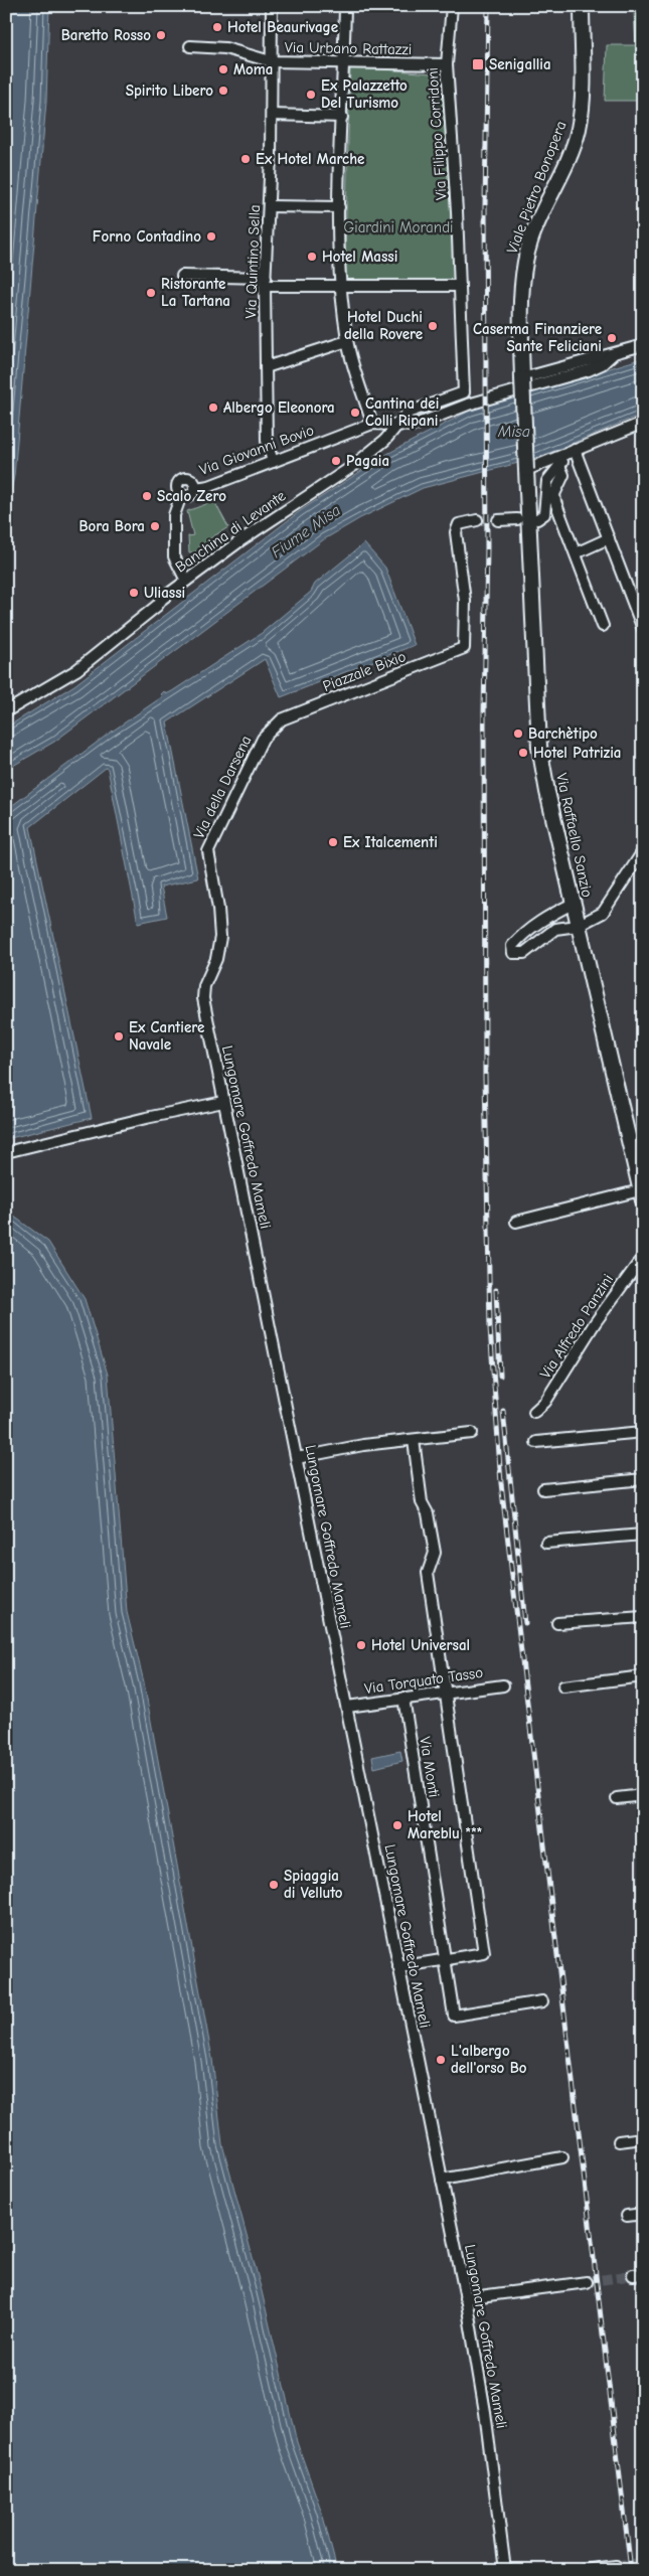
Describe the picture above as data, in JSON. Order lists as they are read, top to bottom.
{
  "streets": {
    "main road": ["Viale Pietro Bonopera", "Via Raffaello Sanzio"],
    "street": [
      "Via Urbano Rattazzi",
      "Via Filippo Corridoni",
      "Via Quintino Sella",
      "Via Giovanni Bovio",
      "Banchina di Levante",
      "Piazzale Bixio",
      "Via della Darsena",
      "Lungomare Goffredo Mameli",
      "Via Alfredo Panzini",
      "Via Torquato Tasso",
      "Via Monti"
    ]
  },
  "crossings": [
    ["Via Urbano Rattazzi", "Via Filippo Corridoni"],
    ["Via Urbano Rattazzi", "Via Quintino Sella"],
    ["Via Filippo Corridoni", "Via Giovanni Bovio"],
    ["Via Filippo Corridoni", "Banchina di Levante"],
    ["Viale Pietro Bonopera", "Via Raffaello Sanzio"],
    ["Via Quintino Sella", "Via Giovanni Bovio"],
    ["Via Giovanni Bovio", "Banchina di Levante"],
    ["Piazzale Bixio", "Via della Darsena"],
    ["Via della Darsena", "Lungomare Goffredo Mameli"],
    ["Lungomare Goffredo Mameli", "Via Torquato Tasso"],
    ["Via Torquato Tasso", "Via Monti"]
  ],
  "water": ["Misa", "Fiume Misa"],
  "parks": ["Giardini Morandi"],
  "places": {
    "other": [
      "Hotel Beaurivage",
      "Baretto Rosso",
      "Moma",
      "Spirito Libero",
      "Ex Palazzetto Del Turismo",
      "Ex Hotel Marche",
      "Forno Contadino",
      "Hotel Massi",
      "Ristorante La Tartana",
      "Hotel Duchi della Rovere",
      "Caserma Finanziere Sante Feliciani",
      "Albergo Eleonora",
      "Cantina dei Colli Ripani",
      "Pagaia",
      "Scalo Zero",
      "Bora Bora",
      "Uliassi",
      "Barchètipo",
      "Hotel Patrizia",
      "Ex Italcementi",
      "Ex Cantiere Navale",
      "Hotel Universal",
      "Hotel Mareblu ***",
      "Spiaggia di Velluto",
      "L'albergo dell'orso Bo"
    ],
    "transit": ["Senigallia"]
  }
}
